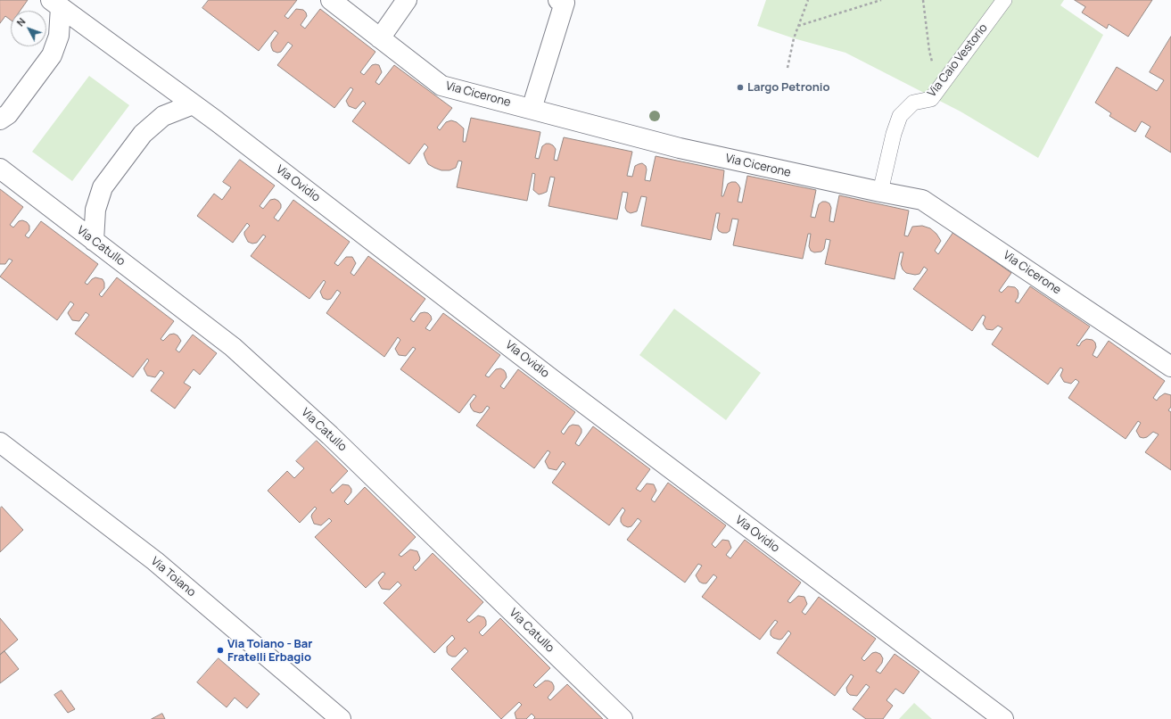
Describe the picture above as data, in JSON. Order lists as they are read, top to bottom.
{
  "streets": {
    "street": [
      "Via Cicerone",
      "Via Ovidio",
      "Via Catullo",
      "Via Toiano"
    ],
    "lane": ["Via Caio Vestorio"]
  },
  "crossings": [
    ["Via Caio Vestorio", "Via Cicerone"]
  ],
  "places": ["Largo Petronio", "Via Toiano - Bar Fratelli Erbagio"],
  "north": "top left"
}
